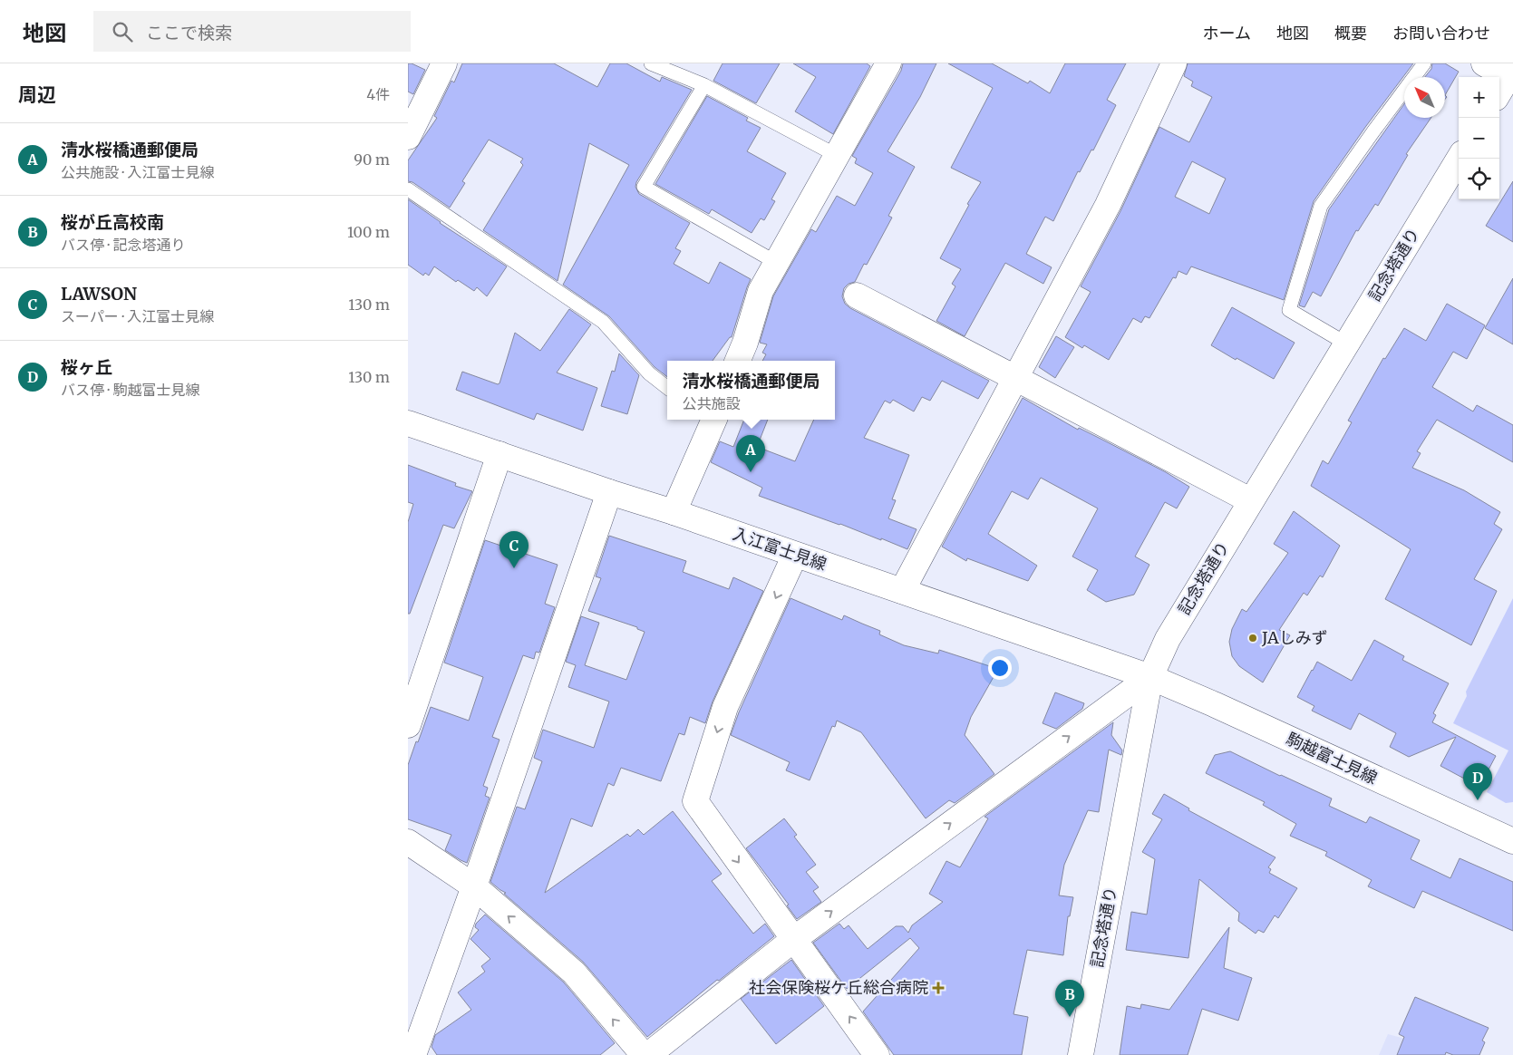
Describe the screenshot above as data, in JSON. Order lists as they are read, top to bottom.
{
  "streets": {
    "street": ["記念塔通り", "入江富士見線", "駒越富士見線"]
  },
  "crossings": [
    ["記念塔通り", "入江富士見線"],
    ["記念塔通り", "駒越富士見線"],
    ["入江富士見線", "駒越富士見線"]
  ],
  "places": {
    "other": ["JAしみず"],
    "health": ["社会保険桜ケ丘総合病院"]
  },
  "north": "top left",
  "page": {
    "header": "地図",
    "search": "ここで検索",
    "nav": [
      "ホーム",
      "地図",
      "概要",
      "お問い合わせ"
    ],
    "heading": ["周辺", "4件"],
    "map_buttons": ["+", "−"],
    "list": [
      {
        "mark": "A",
        "name": "清水桜橋通郵便局",
        "note": "公共施設 · 入江富士見線",
        "value": "90 m"
      },
      {
        "mark": "B",
        "name": "桜が丘高校南",
        "note": "バス停 · 記念塔通り",
        "value": "100 m"
      },
      {
        "mark": "C",
        "name": "LAWSON",
        "note": "スーパー · 入江富士見線",
        "value": "130 m"
      },
      {
        "mark": "D",
        "name": "桜ヶ丘",
        "note": "バス停 · 駒越富士見線",
        "value": "130 m"
      }
    ],
    "popup": ["清水桜橋通郵便局", "公共施設"],
    "pins": [
      "A",
      "C",
      "D",
      "B"
    ]
  }
}
